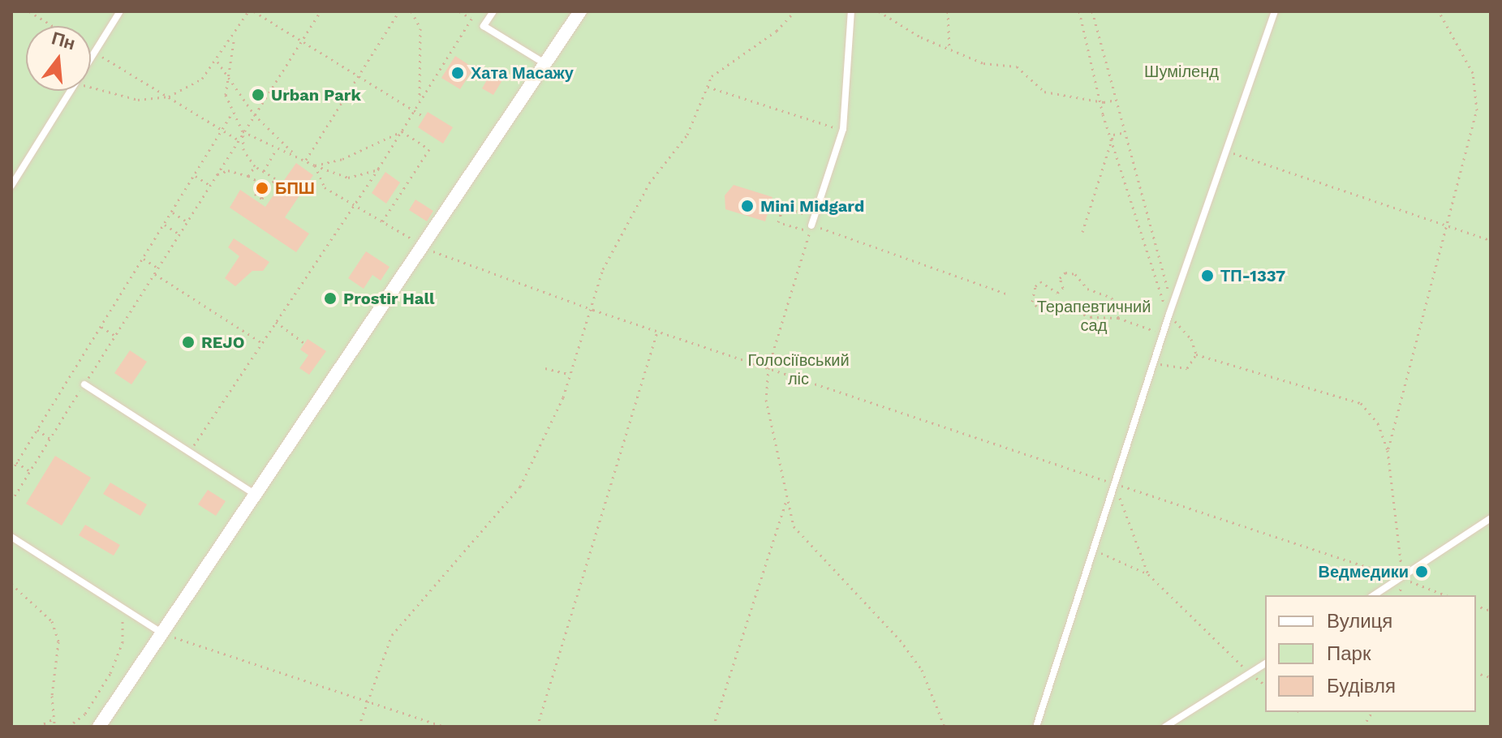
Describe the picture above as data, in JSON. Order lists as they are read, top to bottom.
{
  "parks": ["Шуміленд", "Терапевтичний сад", "Голосіївський ліс"],
  "places": [
    "Хата Масажу",
    "Urban Park",
    "БПШ",
    "Mini Midgard",
    "ТП-1337",
    "Prostir Hall",
    "REJO",
    "Ведмедики"
  ],
  "legend": ["Вулиця", "Парк", "Будівля"],
  "north": "top"
}
